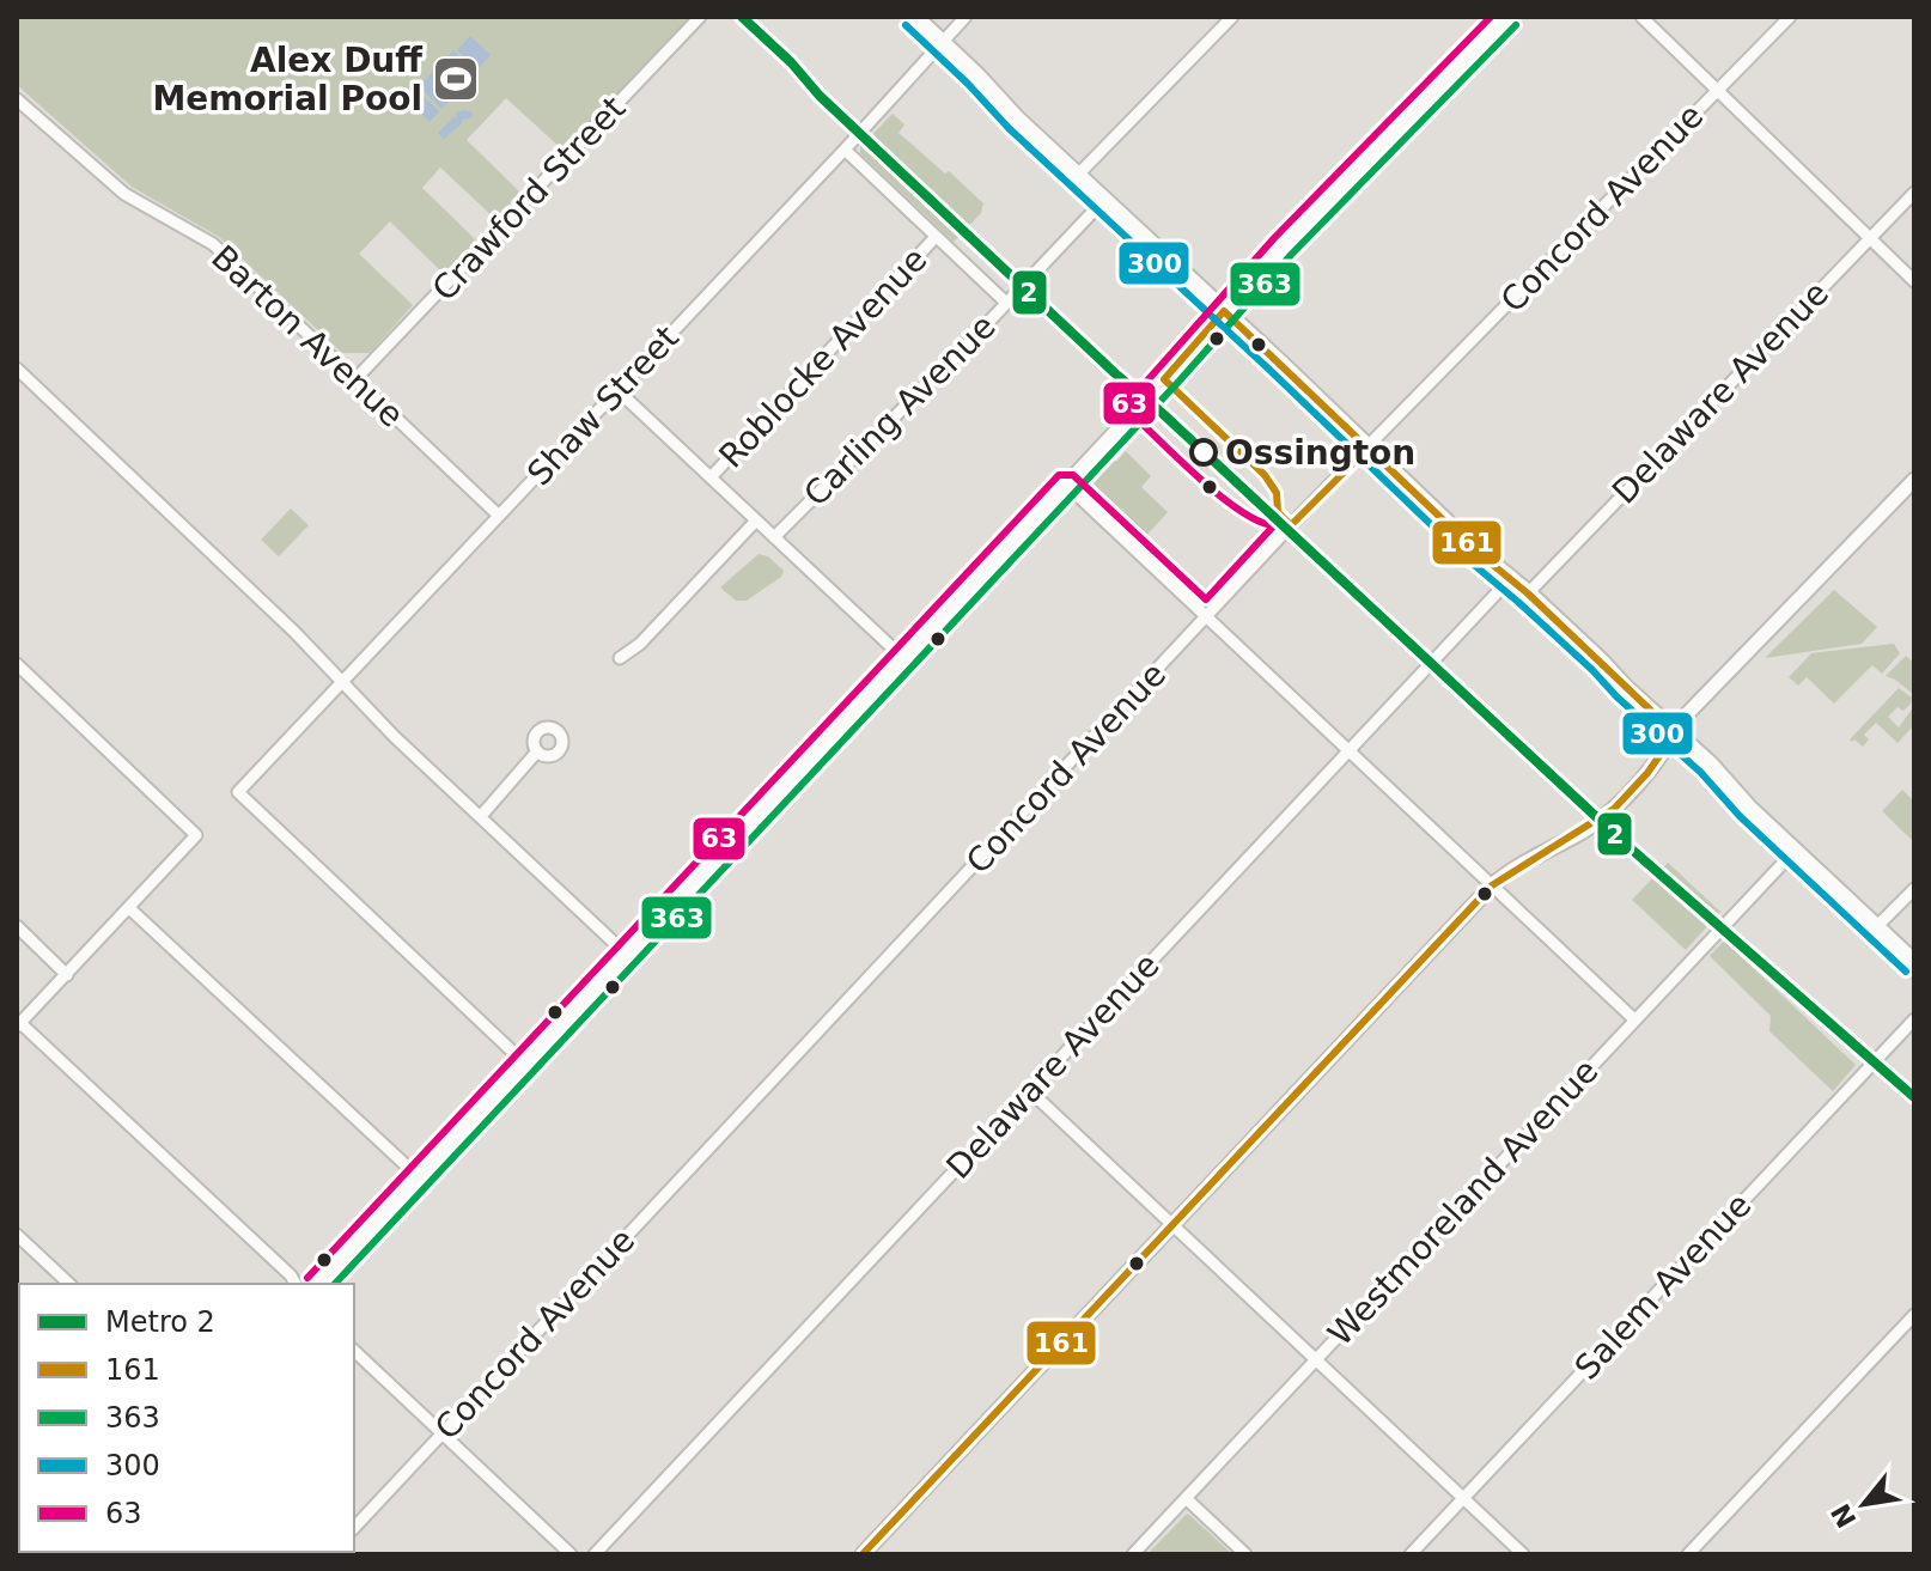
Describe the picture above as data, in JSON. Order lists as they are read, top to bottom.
{
  "streets": {
    "street": [
      "Crawford Street",
      "Concord Avenue",
      "Barton Avenue",
      "Roblocke Avenue",
      "Delaware Avenue",
      "Shaw Street",
      "Carling Avenue",
      "Westmoreland Avenue",
      "Salem Avenue"
    ]
  },
  "crossings": [
    ["Crawford Street", "Barton Avenue"],
    ["Barton Avenue", "Shaw Street"]
  ],
  "places": {
    "sports": ["Alex Duff Memorial Pool"],
    "other": ["Ossington"]
  },
  "lines": [
    "metro line 2",
    "transit line 63",
    "transit line 363",
    "transit line 300",
    "transit line 161"
  ],
  "legend": [
    "Metro 2",
    "161",
    "363",
    "300",
    "63"
  ],
  "north": "bottom left"
}
